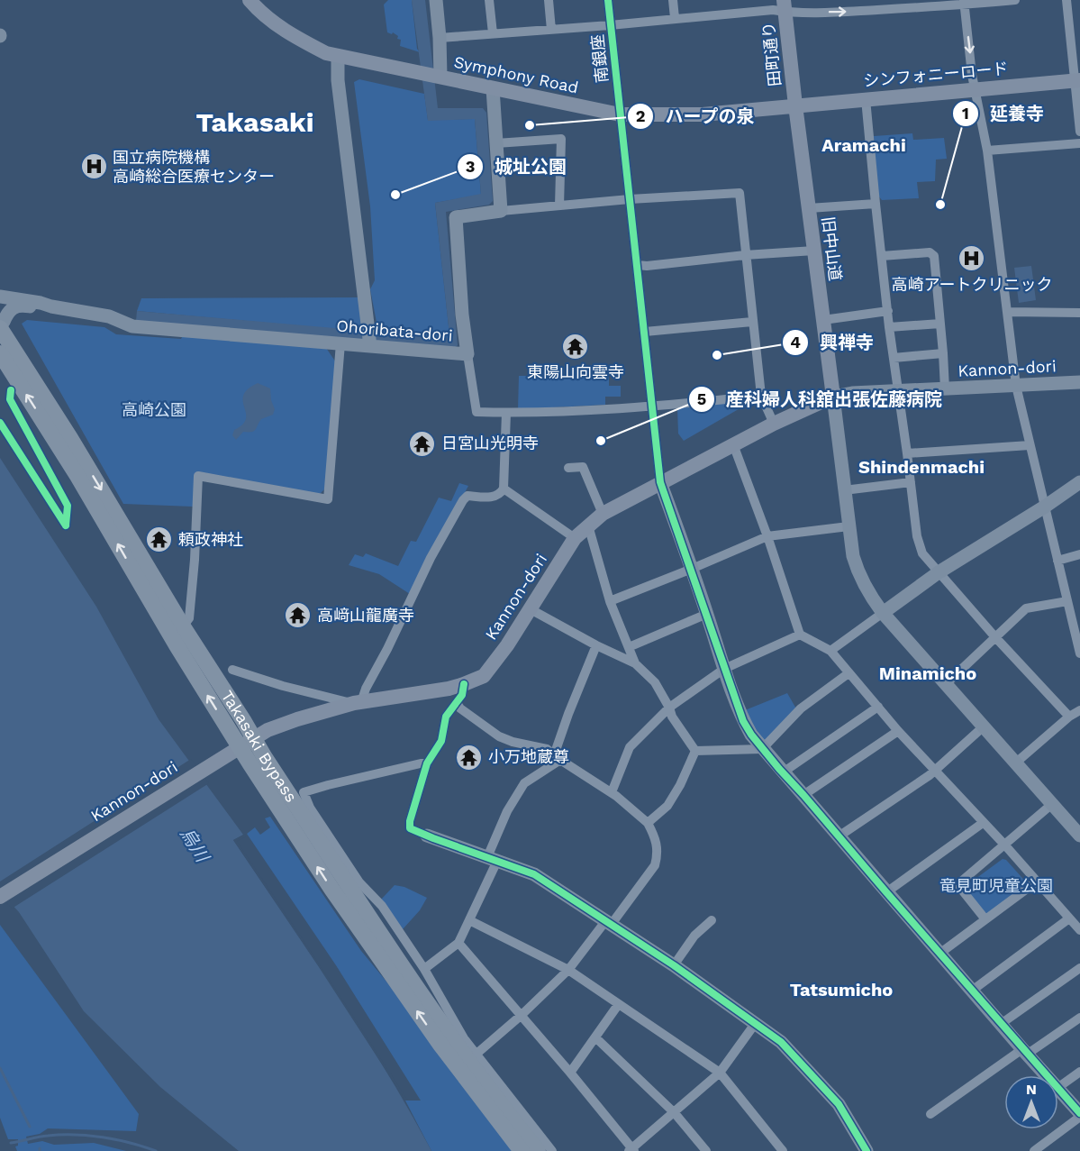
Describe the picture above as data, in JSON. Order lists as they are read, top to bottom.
{
  "streets": {
    "highway": ["Takasaki Bypass"],
    "main road": [
      "田町通り",
      "Symphony Road",
      "シンフォニーロード",
      "旧中山道",
      "Kannon-dori"
    ],
    "street": ["南銀座", "Ohoribata-dori"]
  },
  "crossings": [
    ["田町通り", "Symphony Road"],
    ["田町通り", "シンフォニーロード"],
    ["田町通り", "旧中山道"],
    ["南銀座", "Symphony Road"],
    ["南銀座", "Kannon-dori"],
    ["Symphony Road", "シンフォニーロード"],
    ["Symphony Road", "旧中山道"],
    ["シンフォニーロード", "旧中山道"],
    ["旧中山道", "Kannon-dori"],
    ["Kannon-dori", "Takasaki Bypass"]
  ],
  "districts": [
    "Takasaki",
    "Aramachi",
    "Shindenmachi",
    "Minamicho",
    "Tatsumicho"
  ],
  "water": ["烏川"],
  "parks": ["高崎公園", "竜見町児童公園"],
  "places": {
    "other": [
      "ハープの泉",
      "城址公園",
      "延養寺",
      "興禅寺",
      "産科婦人科舘出張佐藤病院"
    ],
    "hospital": ["国立病院機構 高崎総合医療センター", "高崎アートクリニック"],
    "temple": [
      "東陽山向雲寺",
      "日宮山光明寺",
      "頼政神社",
      "高﨑山龍廣寺",
      "小万地蔵尊"
    ]
  },
  "north": "top"
}
